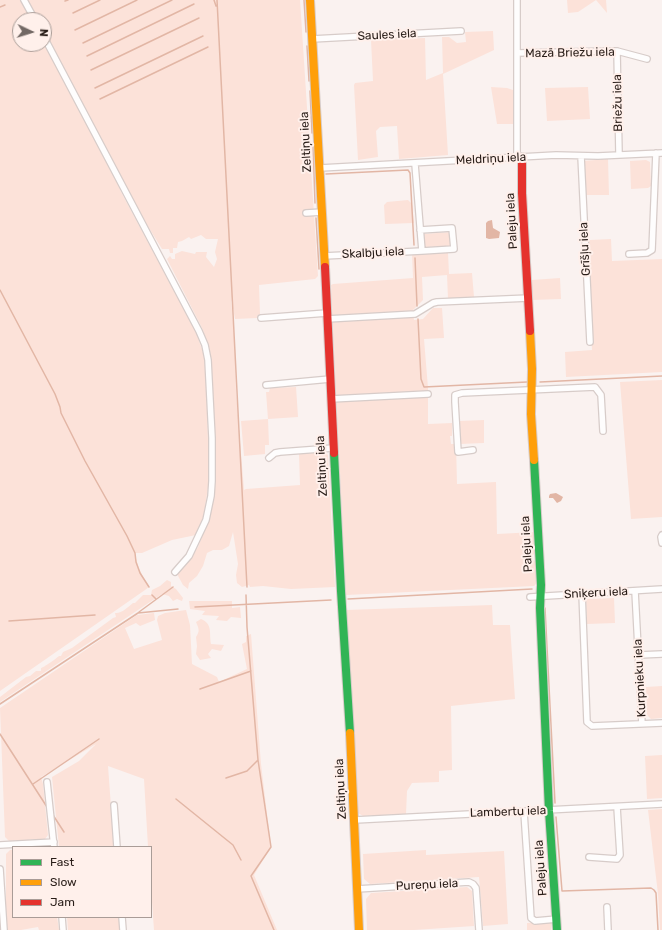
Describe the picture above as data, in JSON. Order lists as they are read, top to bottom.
{
  "streets": {
    "street": [
      "Saules iela",
      "Mazā Briežu iela",
      "Briežu iela",
      "Zeltiņu iela",
      "Meldriņu iela",
      "Paleju iela",
      "Grīšļu iela",
      "Skalbju iela",
      "Sniķeru iela",
      "Kurpnieku iela",
      "Lambertu iela",
      "Pureņu iela"
    ]
  },
  "crossings": [
    ["Saules iela", "Zeltiņu iela"],
    ["Mazā Briežu iela", "Briežu iela"],
    ["Mazā Briežu iela", "Paleju iela"],
    ["Briežu iela", "Meldriņu iela"],
    ["Zeltiņu iela", "Meldriņu iela"],
    ["Zeltiņu iela", "Skalbju iela"],
    ["Zeltiņu iela", "Lambertu iela"],
    ["Zeltiņu iela", "Pureņu iela"],
    ["Meldriņu iela", "Paleju iela"],
    ["Meldriņu iela", "Grīšļu iela"],
    ["Meldriņu iela", "Skalbju iela"],
    ["Paleju iela", "Sniķeru iela"],
    ["Paleju iela", "Lambertu iela"],
    ["Sniķeru iela", "Kurpnieku iela"]
  ],
  "legend": ["Fast", "Slow", "Jam"],
  "north": "right"
}
